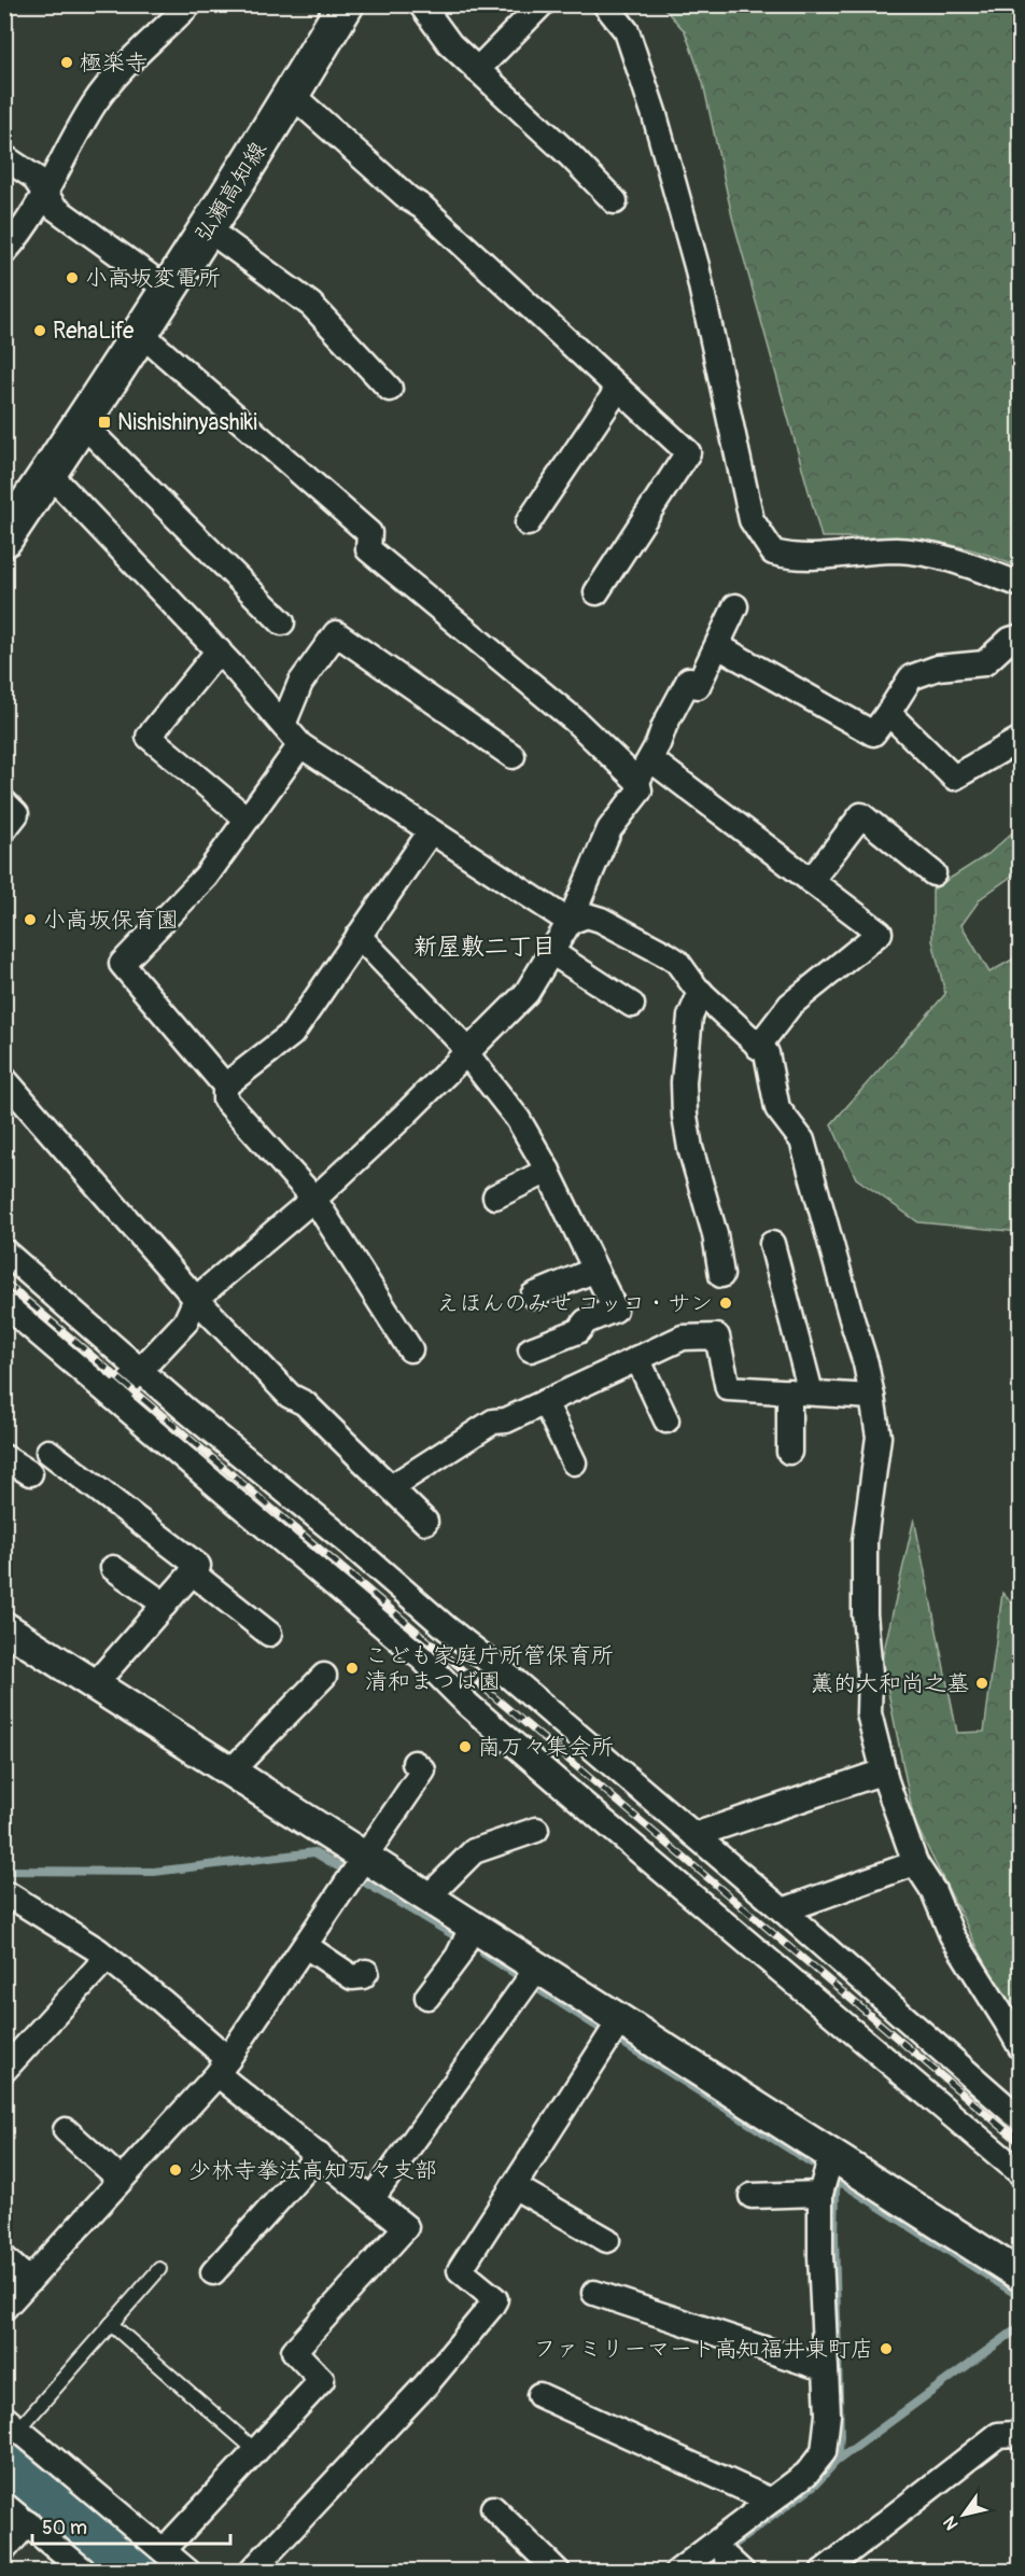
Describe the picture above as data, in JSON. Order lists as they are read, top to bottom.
{
  "streets": {
    "main road": ["弘瀬高知線"]
  },
  "districts": ["新屋敷二丁目"],
  "places": {
    "other": [
      "極楽寺",
      "小高坂変電所",
      "RehaLife",
      "小高坂保育園",
      "えほんのみせ コッコ・サン",
      "こども家庭庁所管保育所 清和まつば園",
      "薫的大和尚之墓",
      "南万々集会所",
      "少林寺拳法高知万々支部",
      "ファミリーマート高知福井東町店"
    ],
    "transit": ["Nishishinyashiki"]
  },
  "scale_bar": "50 m",
  "north": "bottom left"
}
